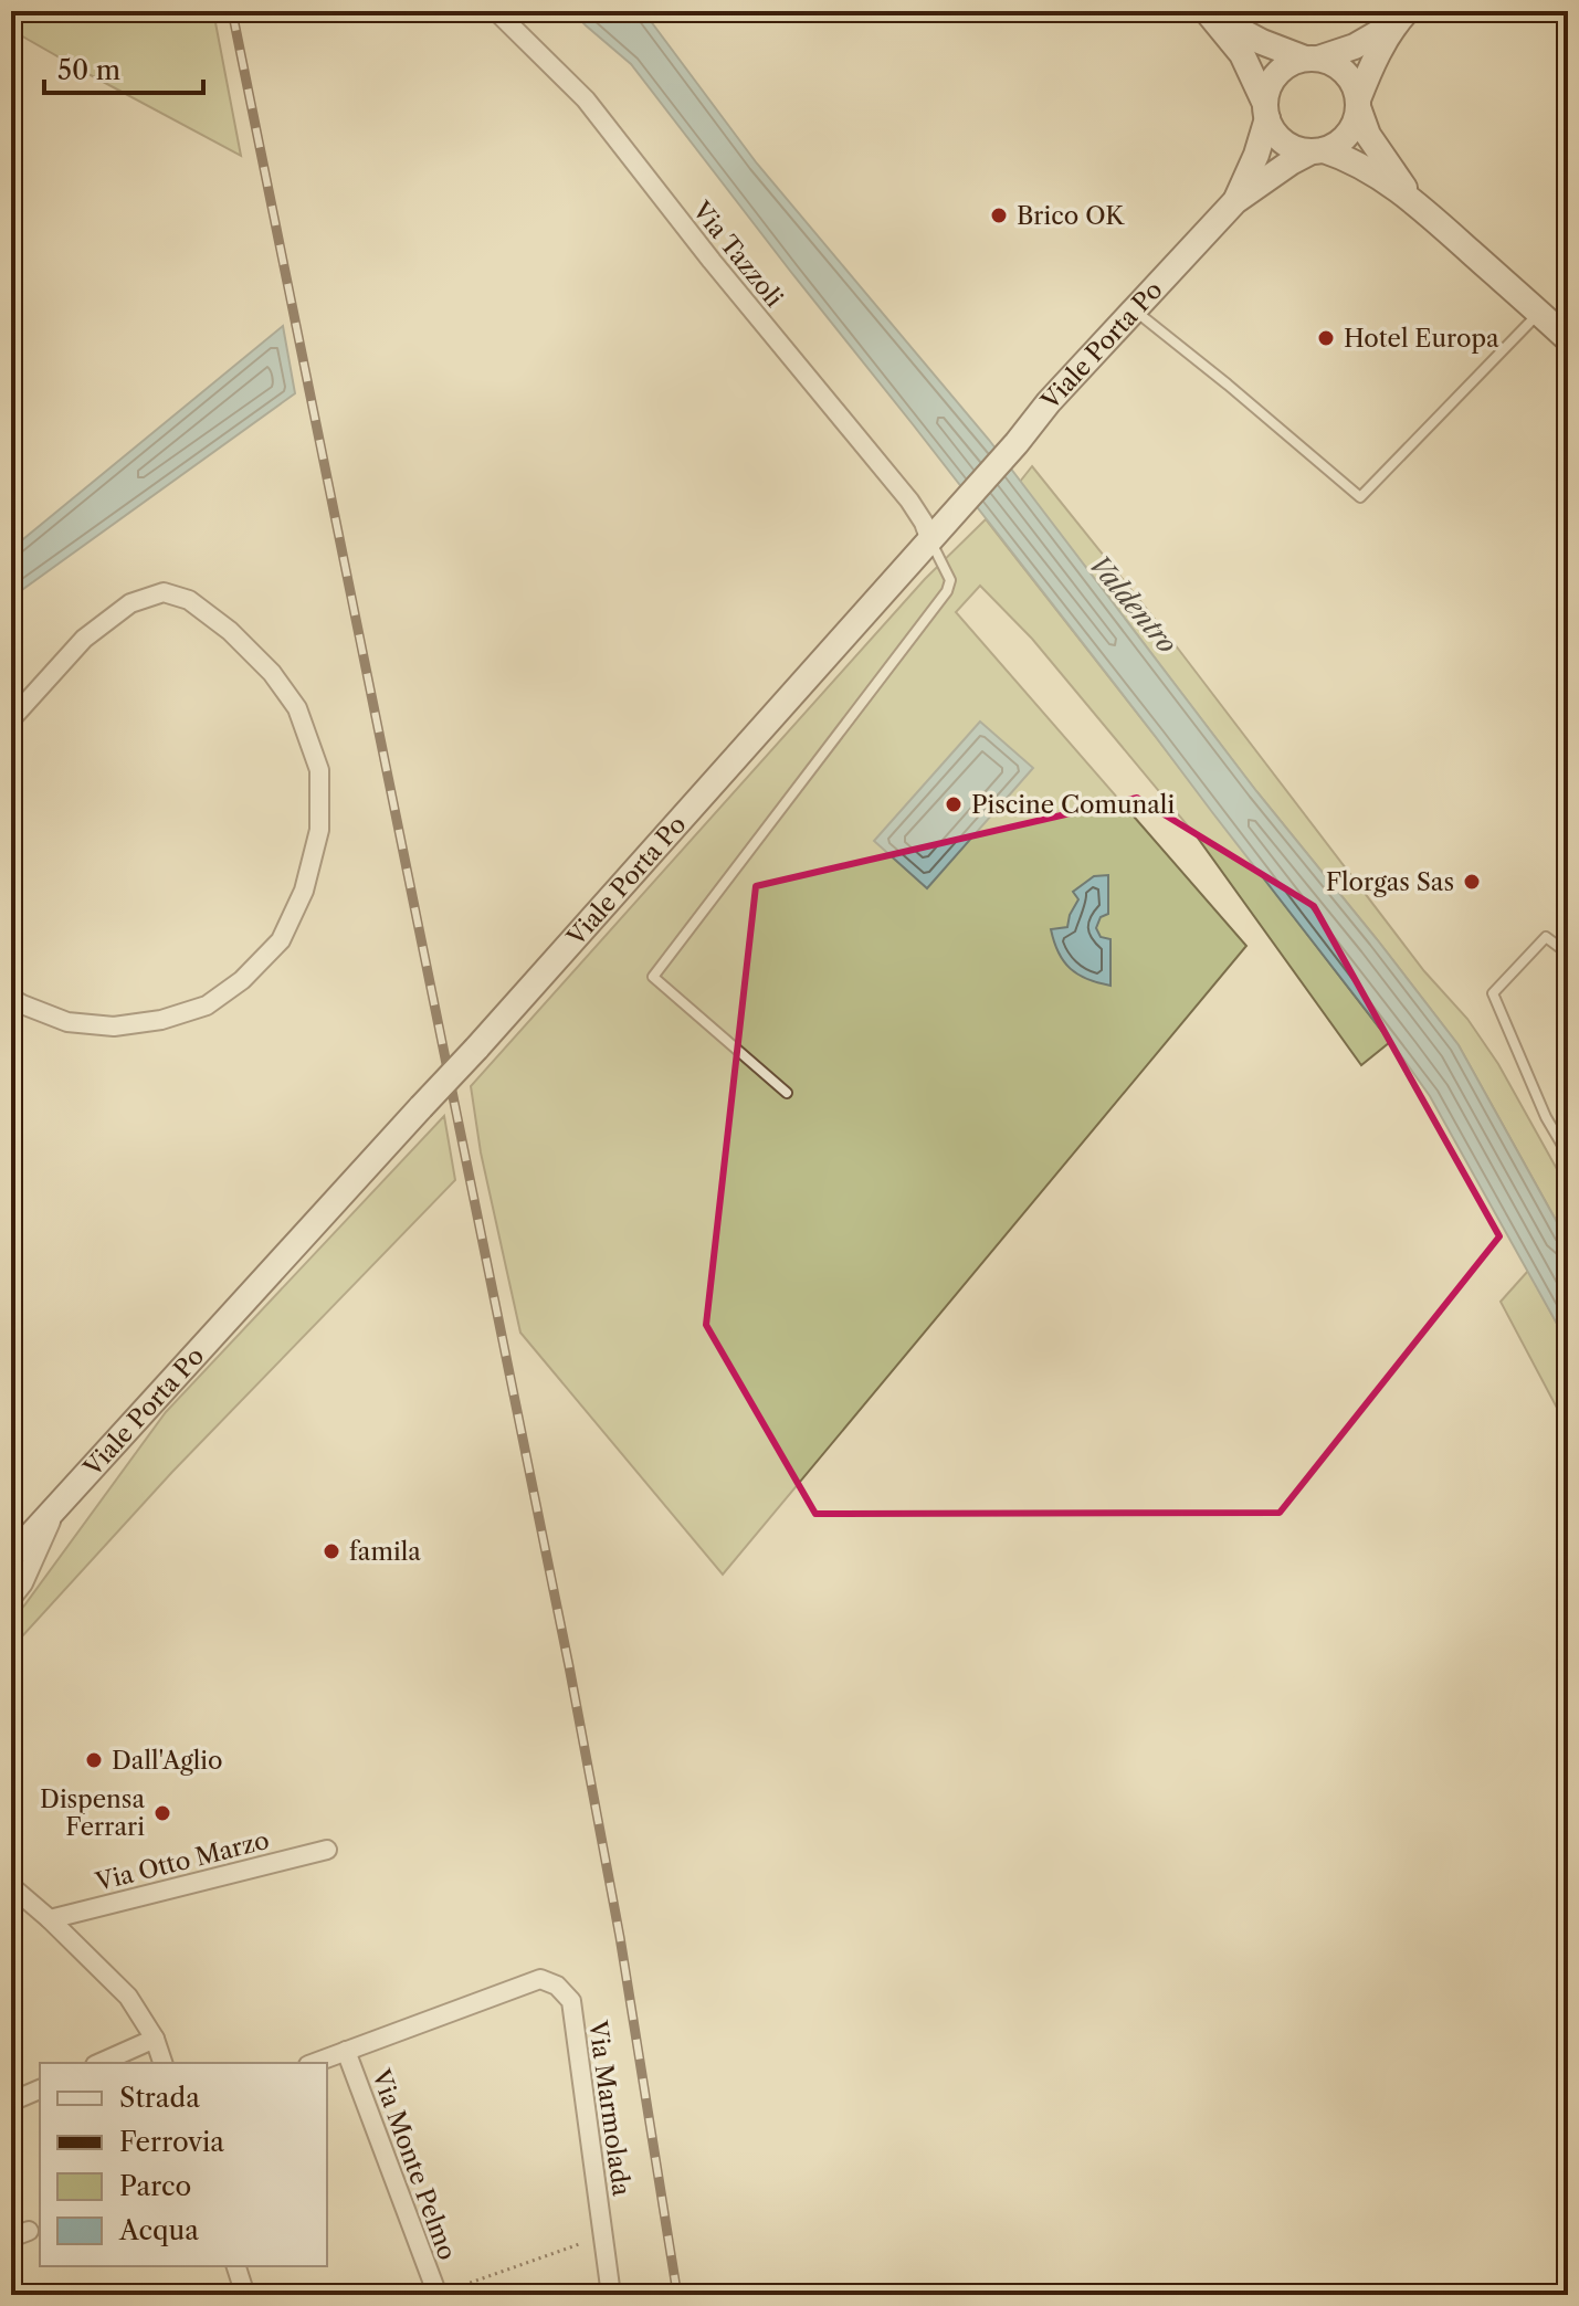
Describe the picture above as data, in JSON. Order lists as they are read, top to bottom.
{
  "streets": {
    "main road": ["Viale Porta Po"],
    "street": [
      "Via Tazzoli",
      "Via Otto Marzo",
      "Via Marmolada",
      "Via Monte Pelmo"
    ]
  },
  "crossings": [
    ["Via Tazzoli", "Viale Porta Po"],
    ["Via Marmolada", "Via Monte Pelmo"]
  ],
  "water": ["Valdentro"],
  "places": [
    "Brico OK",
    "Hotel Europa",
    "Piscine Comunali",
    "Florgas Sas",
    "famila",
    "Dall'Aglio",
    "Dispensa Ferrari"
  ],
  "legend": [
    "Strada",
    "Ferrovia",
    "Parco",
    "Acqua"
  ],
  "scale_bar": "50 m"
}
